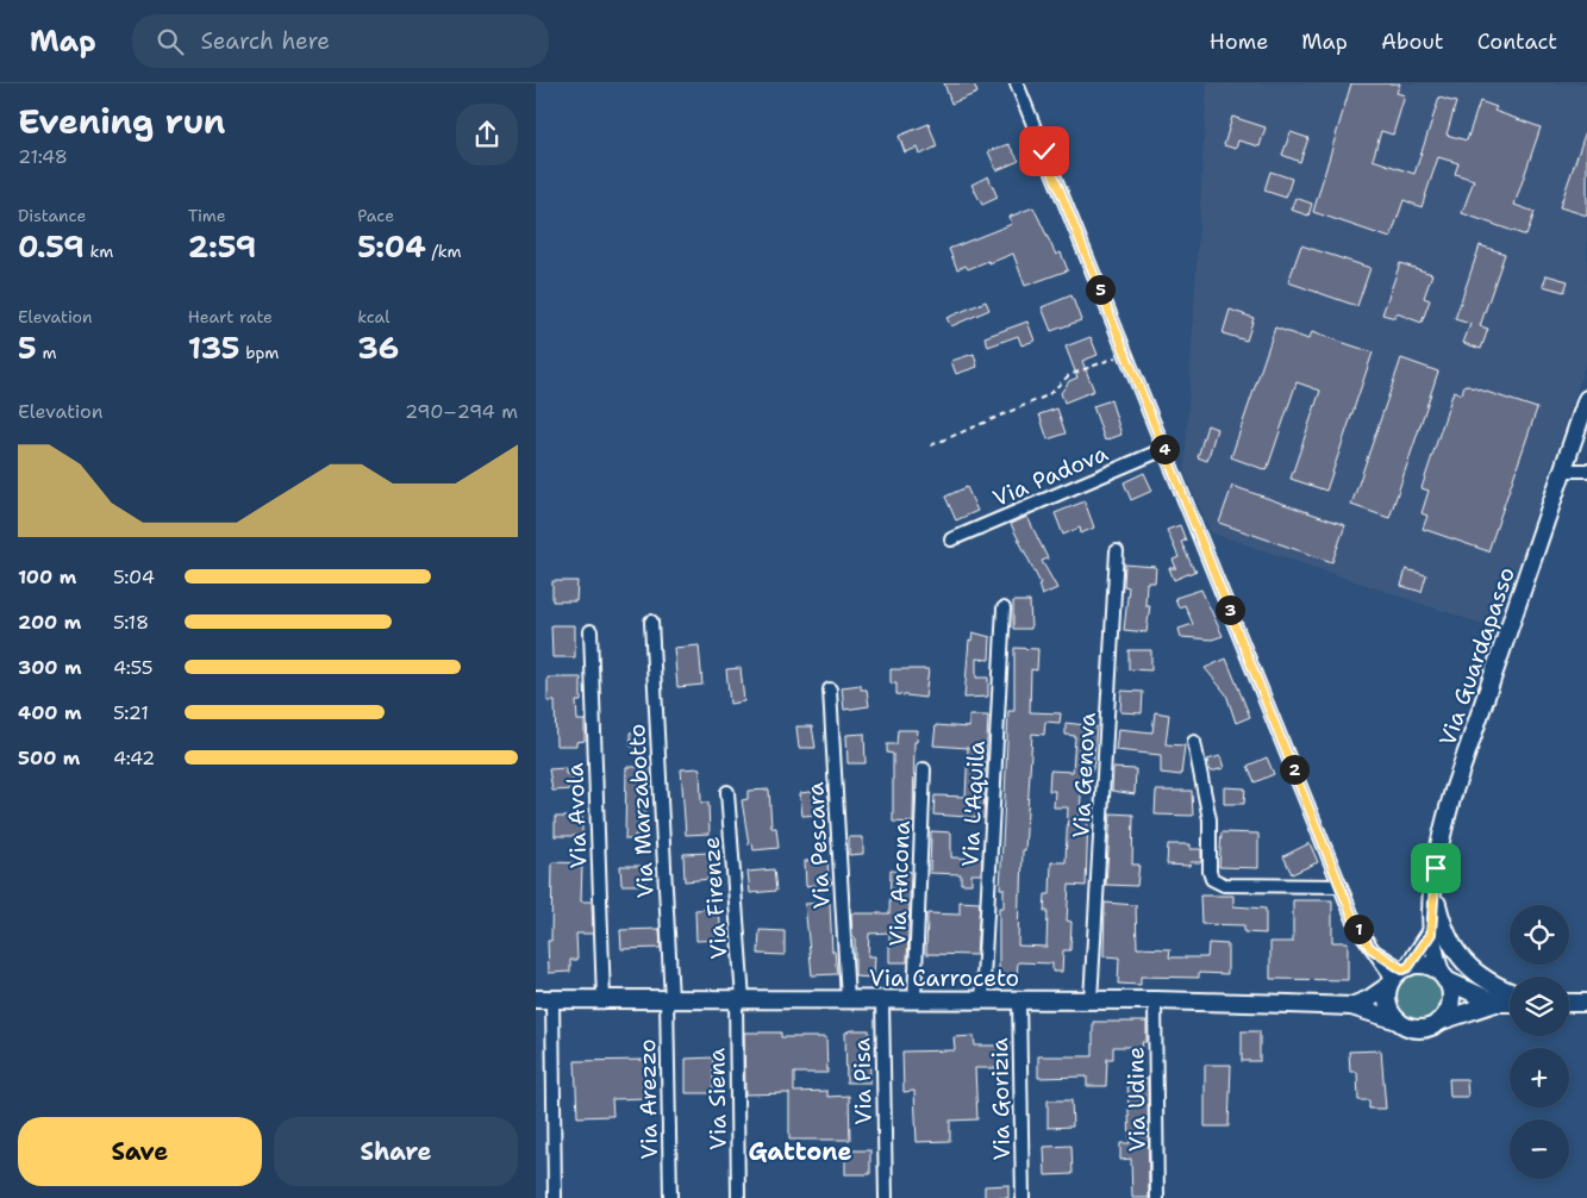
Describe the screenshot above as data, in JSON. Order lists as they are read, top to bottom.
{
  "streets": {
    "street": [
      "Via Padova",
      "Via Guardapasso",
      "Via Genova",
      "Via L'Aquila",
      "Via Marzabotto",
      "Via Avola",
      "Via Pescara",
      "Via Ancona",
      "Via Firenze",
      "Via Carroceto",
      "Via Pisa",
      "Via Arezzo",
      "Via Siena",
      "Via Gorizia",
      "Via Udine"
    ]
  },
  "crossings": [
    ["Via Guardapasso", "Via Carroceto"],
    ["Via Genova", "Via Carroceto"],
    ["Via L'Aquila", "Via Carroceto"],
    ["Via Marzabotto", "Via Carroceto"],
    ["Via Marzabotto", "Via Arezzo"],
    ["Via Avola", "Via Carroceto"],
    ["Via Pescara", "Via Carroceto"],
    ["Via Ancona", "Via Carroceto"],
    ["Via Firenze", "Via Carroceto"],
    ["Via Firenze", "Via Siena"],
    ["Via Carroceto", "Via Pisa"],
    ["Via Carroceto", "Via Arezzo"],
    ["Via Carroceto", "Via Siena"],
    ["Via Carroceto", "Via Gorizia"],
    ["Via Carroceto", "Via Udine"]
  ],
  "districts": ["Gattone"],
  "page": {
    "header": "Map",
    "search": "Search here",
    "nav": [
      "Home",
      "Map",
      "About",
      "Contact"
    ],
    "heading": ["Evening run", "21:48"],
    "stats": [
      ["Distance", "0.59 km"],
      ["Time", "2:59"],
      ["Pace", "5:04 /km"],
      ["Elevation", "5 m"],
      ["Heart rate", "135 bpm"],
      ["kcal", "36"]
    ],
    "pins": [
      "5",
      "4",
      "3",
      "2",
      "1"
    ],
    "chart": ["Elevation", "290–294 m"],
    "list": [
      {
        "name": "100 m",
        "note": "5:04"
      },
      {
        "name": "200 m",
        "note": "5:18"
      },
      {
        "name": "300 m",
        "note": "4:55"
      },
      {
        "name": "400 m",
        "note": "5:21"
      },
      {
        "name": "500 m",
        "note": "4:42"
      }
    ],
    "map_buttons": ["+", "−"],
    "buttons": ["Save", "Share"]
  }
}
